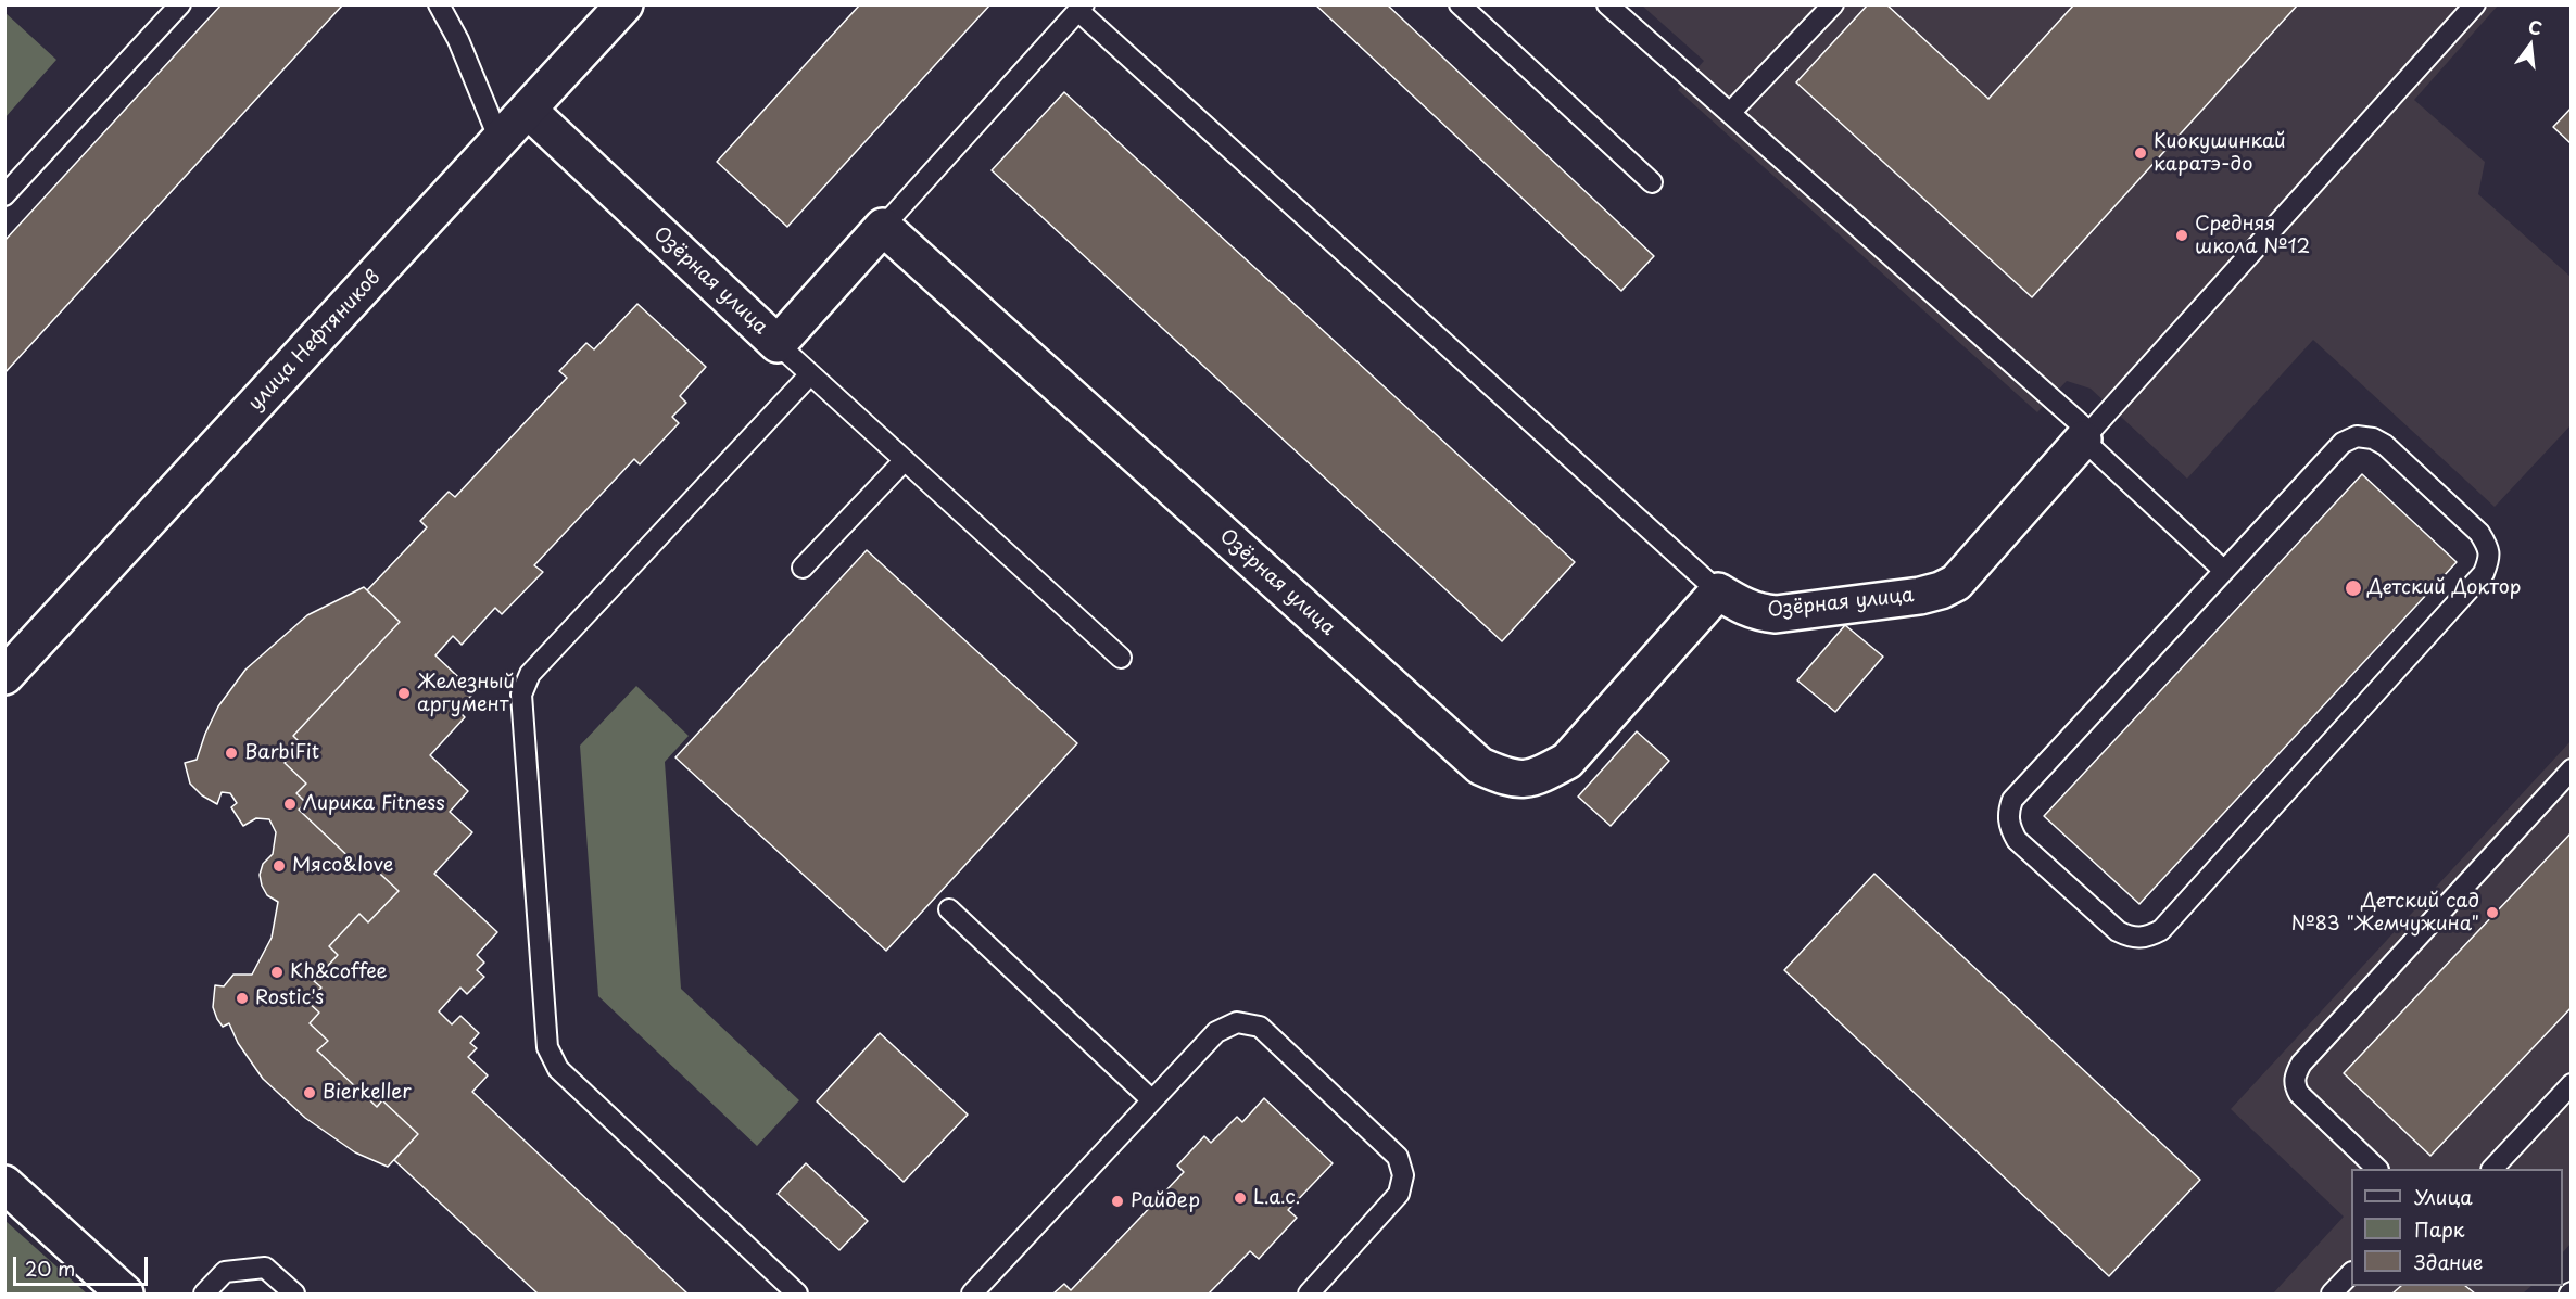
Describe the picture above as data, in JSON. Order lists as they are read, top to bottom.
{
  "streets": {
    "street": ["Озёрная улица", "улица Нефтяников"]
  },
  "crossings": [
    ["Озёрная улица", "улица Нефтяников"]
  ],
  "places": [
    "Киокушинкай каратэ-до",
    "Средняя школа №12",
    "Детский Доктор",
    "Железный аргумент",
    "BarbiFit",
    "Лирика Fitness",
    "Мясо&love",
    "Детский сад №83 \"Жемчужина\"",
    "Kh&coffee",
    "Rostic's",
    "Bierkeller",
    "L.a.c.",
    "Райдер"
  ],
  "legend": ["Улица", "Парк", "Здание"],
  "scale_bar": "20 m",
  "north": "top"
}
